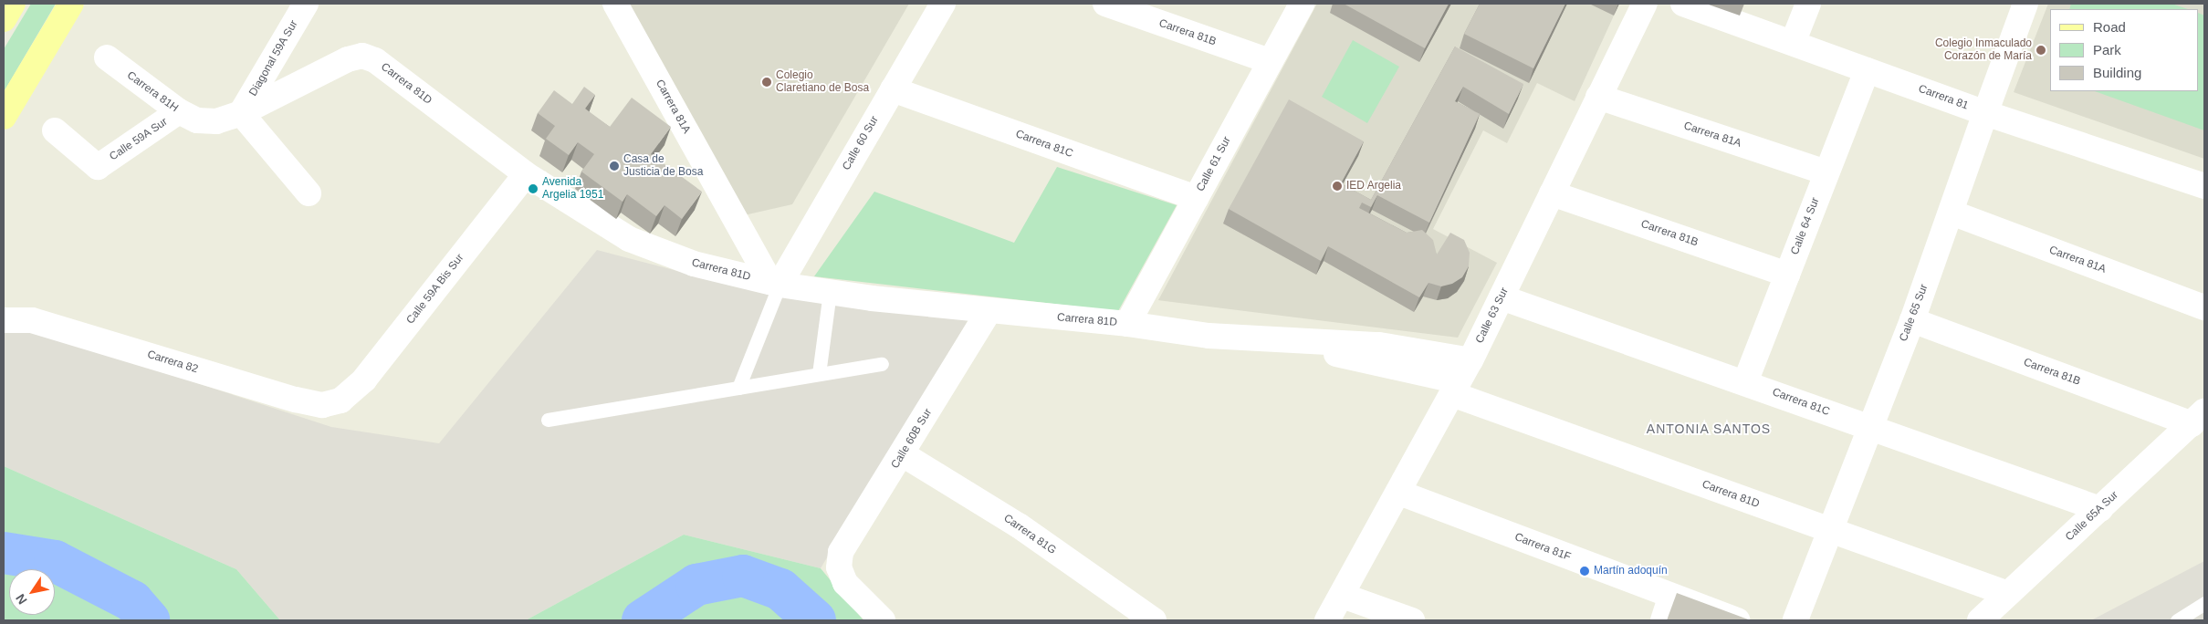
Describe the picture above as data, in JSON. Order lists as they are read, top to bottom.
{
  "streets": {
    "street": [
      "Carrera 81B",
      "Diagonal 59A Sur",
      "Carrera 81D",
      "Carrera 81H",
      "Carrera 81",
      "Carrera 81A",
      "Calle 59A Sur",
      "Calle 60 Sur",
      "Carrera 81C",
      "Calle 61 Sur",
      "Calle 64 Sur",
      "Calle 59A Bis Sur",
      "Calle 65 Sur",
      "Calle 63 Sur",
      "Carrera 82",
      "Calle 60B Sur",
      "Calle 65A Sur",
      "Carrera 81G",
      "Carrera 81F"
    ]
  },
  "crossings": [
    ["Carrera 81B", "Calle 61 Sur"],
    ["Carrera 81B", "Calle 64 Sur"],
    ["Carrera 81B", "Calle 65 Sur"],
    ["Carrera 81B", "Calle 63 Sur"],
    ["Carrera 81B", "Calle 65A Sur"],
    ["Diagonal 59A Sur", "Carrera 81D"],
    ["Diagonal 59A Sur", "Carrera 81H"],
    ["Carrera 81D", "Carrera 81H"],
    ["Carrera 81D", "Carrera 81A"],
    ["Carrera 81D", "Calle 60 Sur"],
    ["Carrera 81D", "Calle 61 Sur"],
    ["Carrera 81D", "Calle 59A Bis Sur"],
    ["Carrera 81D", "Calle 65 Sur"],
    ["Carrera 81D", "Calle 63 Sur"],
    ["Carrera 81D", "Calle 60B Sur"],
    ["Carrera 81D", "Calle 65A Sur"],
    ["Carrera 81H", "Calle 59A Sur"],
    ["Carrera 81", "Calle 64 Sur"],
    ["Carrera 81", "Calle 65 Sur"],
    ["Carrera 81A", "Calle 60 Sur"],
    ["Carrera 81A", "Calle 64 Sur"],
    ["Carrera 81A", "Calle 65 Sur"],
    ["Carrera 81A", "Calle 63 Sur"],
    ["Calle 60 Sur", "Carrera 81C"],
    ["Carrera 81C", "Calle 61 Sur"],
    ["Carrera 81C", "Calle 64 Sur"],
    ["Carrera 81C", "Calle 65 Sur"],
    ["Carrera 81C", "Calle 63 Sur"],
    ["Carrera 81C", "Calle 65A Sur"],
    ["Calle 59A Bis Sur", "Carrera 82"],
    ["Calle 63 Sur", "Carrera 81F"],
    ["Calle 60B Sur", "Carrera 81G"]
  ],
  "districts": ["ANTONIA SANTOS"],
  "places": [
    "Colegio Inmaculado Corazón de María",
    "Colegio Claretiano de Bosa",
    "Casa de Justicia de Bosa",
    "IED Argelia",
    "Avenida Argelia 1951",
    "Martín adoquín"
  ],
  "legend": ["Road", "Park", "Building"],
  "north": "bottom left"
}
